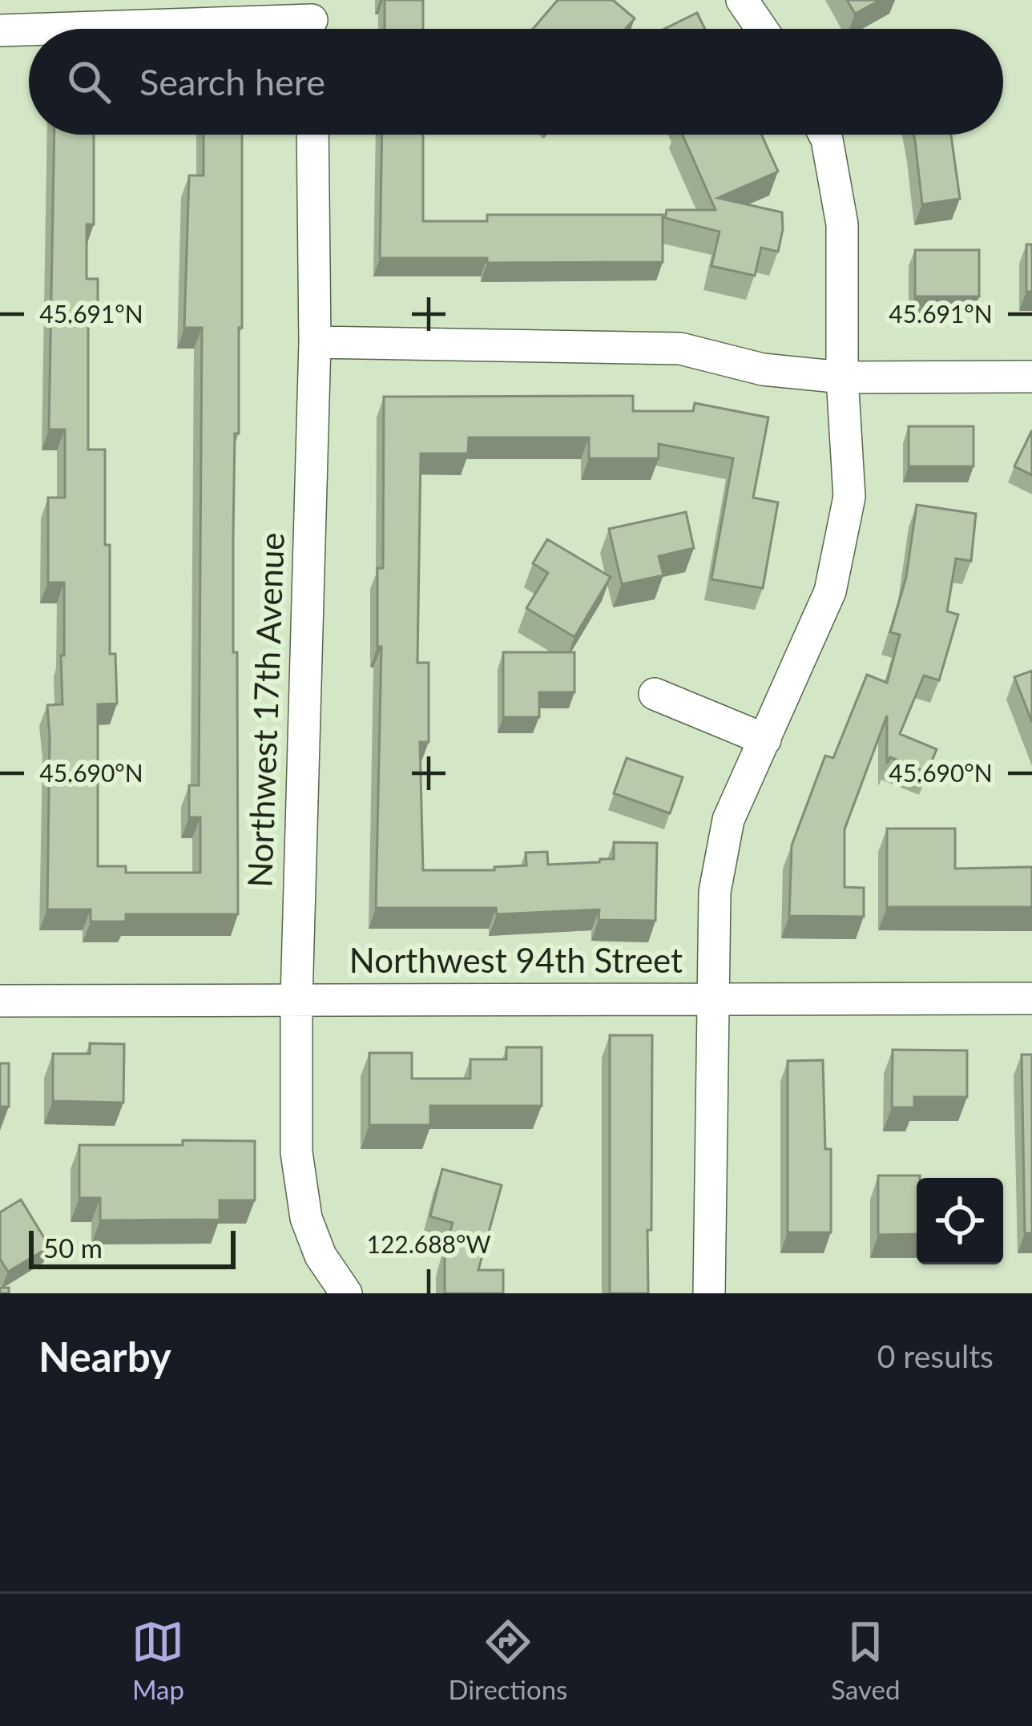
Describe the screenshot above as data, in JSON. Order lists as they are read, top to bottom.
{
  "streets": {
    "street": ["Northwest 17th Avenue", "Northwest 94th Street"]
  },
  "crossings": [
    ["Northwest 17th Avenue", "Northwest 94th Street"]
  ],
  "scale_bar": "50 m",
  "page": {
    "search": "Search here",
    "scale": "50 m",
    "heading": ["Nearby", "0 results"],
    "nav": ["Map", "Directions", "Saved"]
  },
  "coordinates": ["45.691°N", "45.690°N", "122.688°W"]
}
